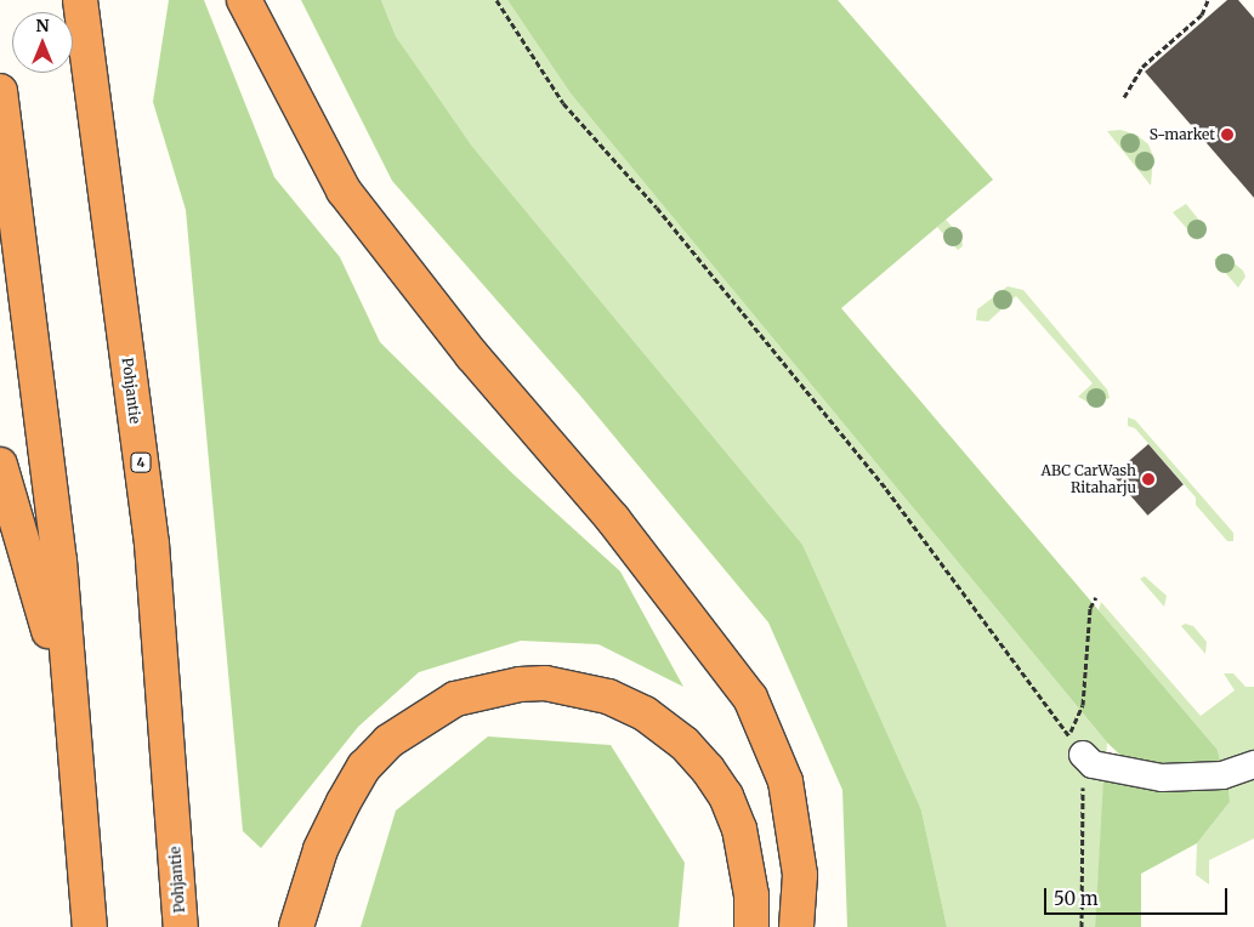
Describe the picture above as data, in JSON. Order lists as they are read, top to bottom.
{
  "streets": {
    "highway": ["Pohjantie", "4"]
  },
  "places": ["S-market", "ABC CarWash Ritaharju"],
  "scale_bar": "50 m",
  "north": "top"
}
